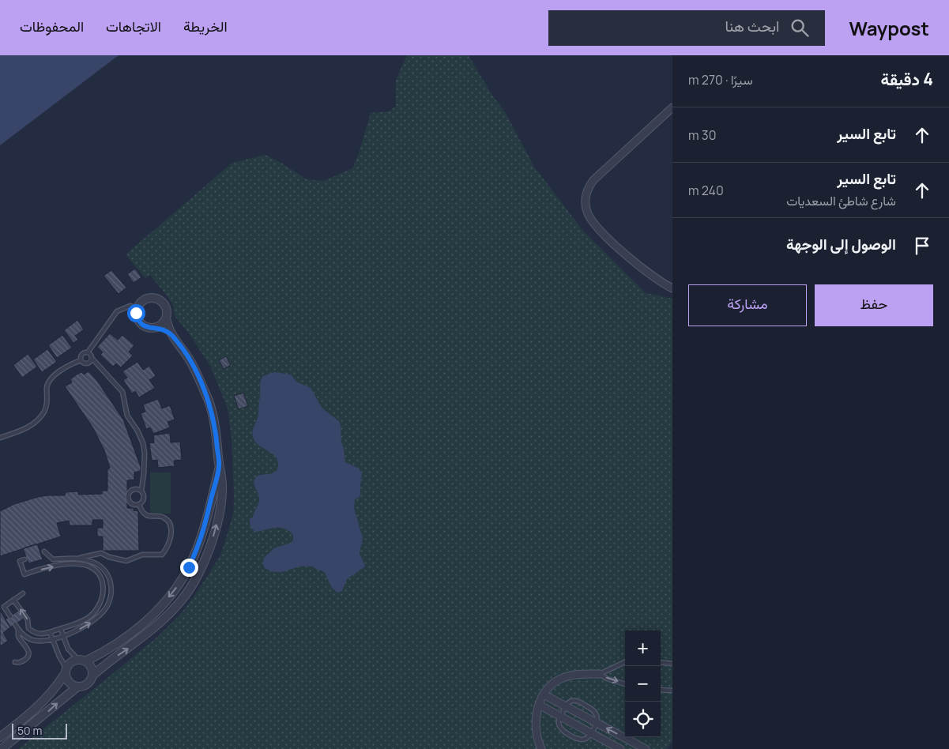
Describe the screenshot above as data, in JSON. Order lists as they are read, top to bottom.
{
  "scale_bar": "50 m",
  "page": {
    "header": "Waypost",
    "search": "ابحث هنا",
    "nav": ["الخريطة", "الاتجاهات", "المحفوظات"],
    "heading": ["4 دقيقة", "سيرًا · 270 m"],
    "list": [
      ["تابع السير", "30 m"],
      ["تابع السير", "شارع شاطئ السعديات", "240 m"],
      "الوصول إلى الوجهة"
    ],
    "buttons": ["حفظ", "مشاركة"],
    "map_buttons": ["+", "−"],
    "scale": "50 m"
  }
}
